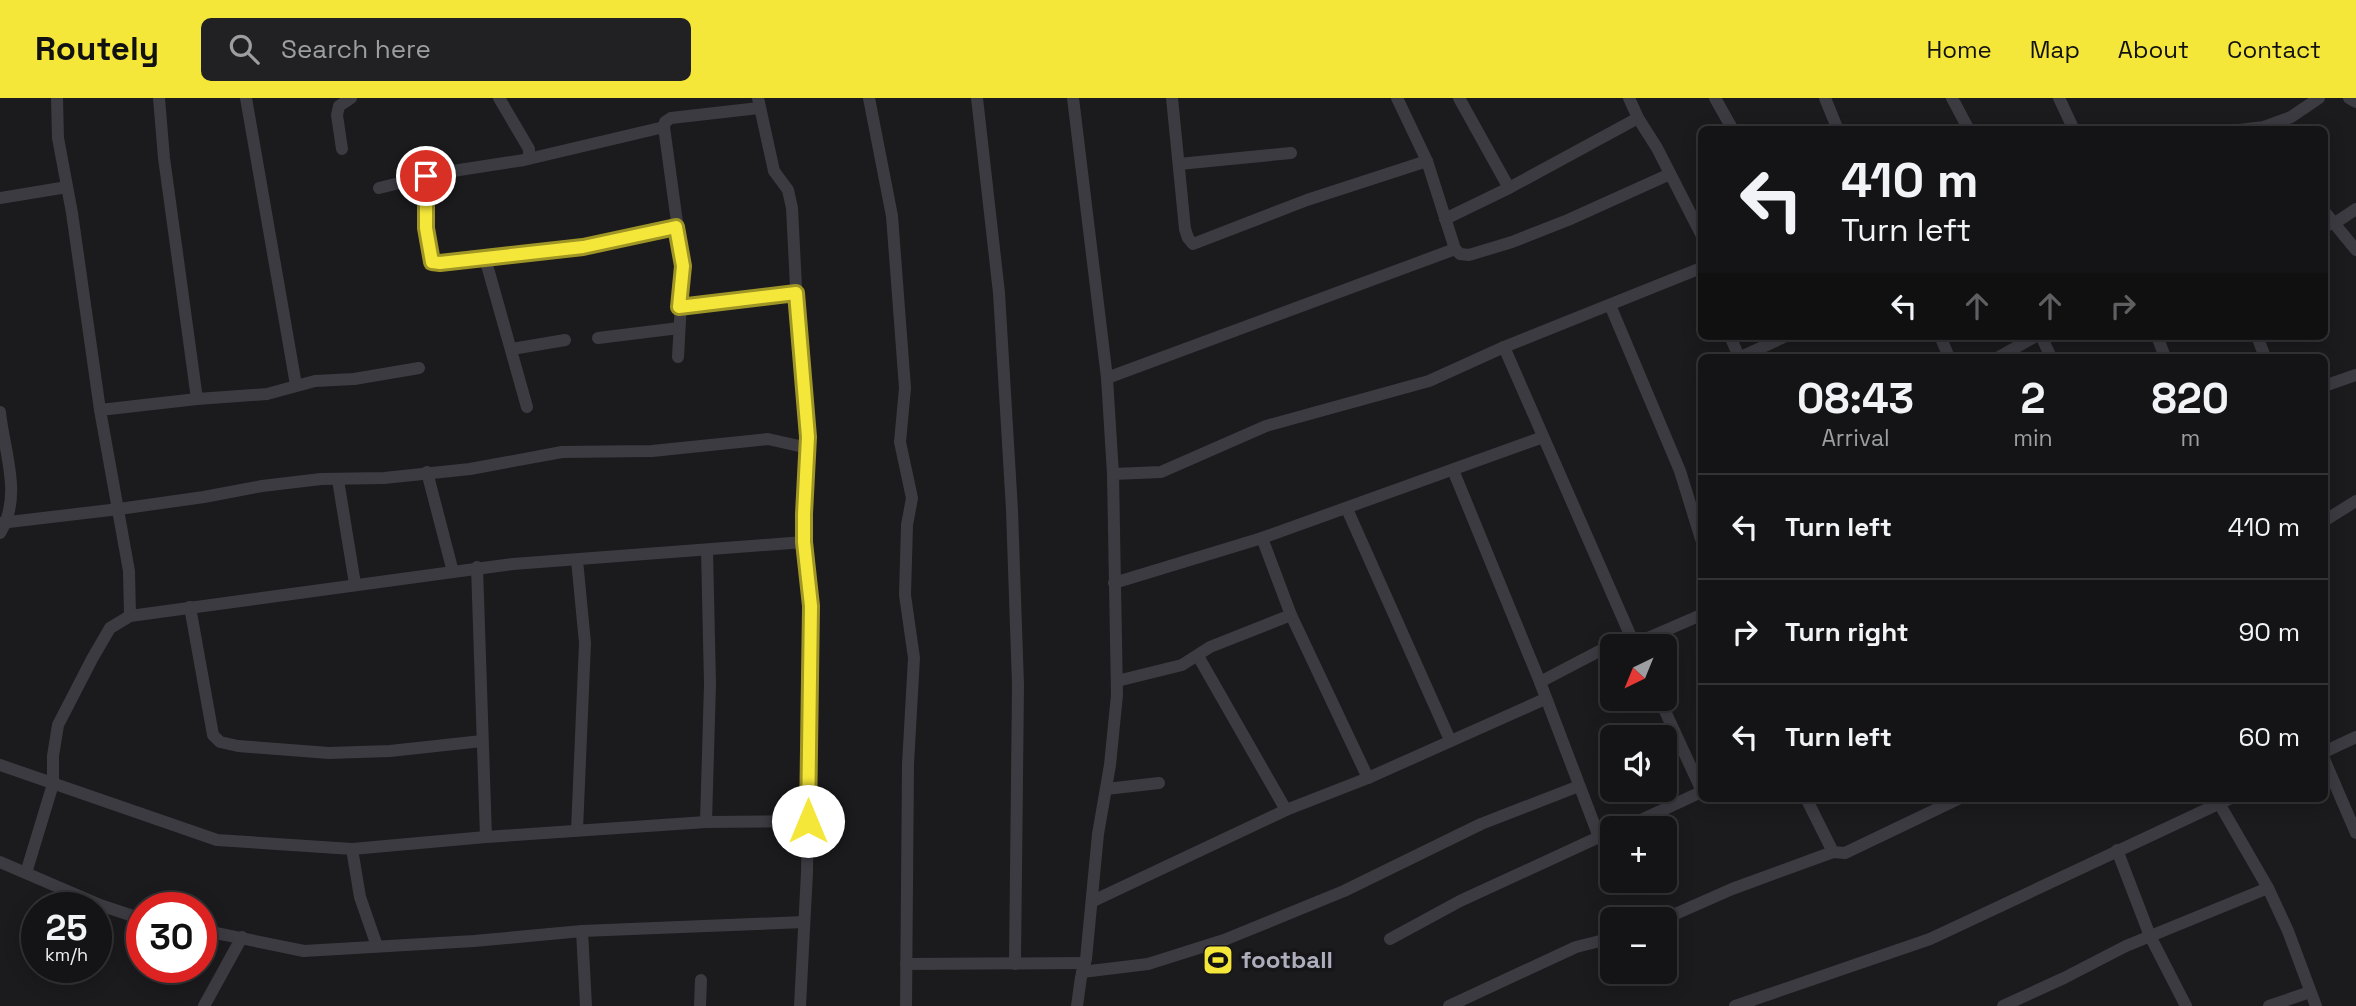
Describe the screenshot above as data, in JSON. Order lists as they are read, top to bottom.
{
  "places": {
    "sports": ["football"]
  },
  "north": "bottom left",
  "page": {
    "header": "Routely",
    "search": "Search here",
    "nav": [
      "Home",
      "Map",
      "About",
      "Contact"
    ],
    "turn": ["410 m", "Turn left"],
    "eta": [
      "08:43",
      "Arrival",
      "2",
      "min",
      "820",
      "m"
    ],
    "list": [
      {
        "name": "Turn left",
        "value": "410 m"
      },
      {
        "name": "Turn right",
        "value": "90 m"
      },
      {
        "name": "Turn left",
        "value": "60 m"
      }
    ],
    "map_buttons": ["+", "−"],
    "speed": "25 km/h",
    "limit": "30"
  }
}
